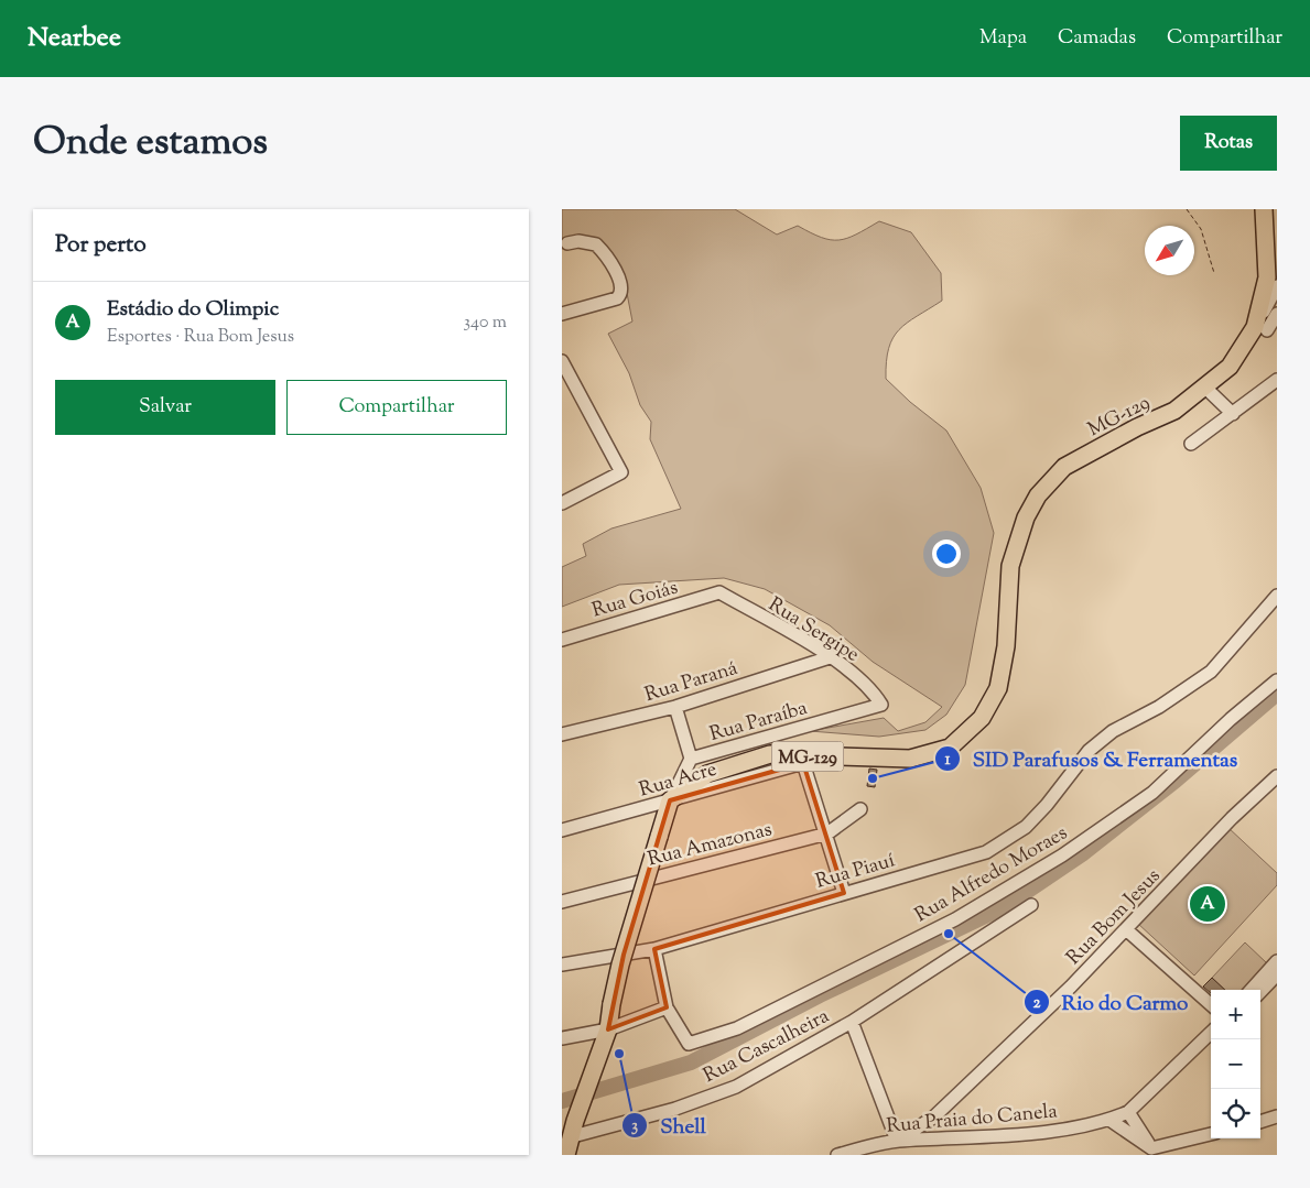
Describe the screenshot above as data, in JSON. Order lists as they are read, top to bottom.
{
  "streets": {
    "main road": ["MG-129"],
    "street": [
      "Rua Goiás",
      "Rua Sergipe",
      "Rua Paraná",
      "Rua Paraíba",
      "Rua Acre",
      "Rua Amazonas",
      "Rua Piauí",
      "Rua Alfredo Moraes",
      "Rua Bom Jesus",
      "Rua Cascalheira",
      "Rua Praia do Canela"
    ]
  },
  "crossings": [
    ["MG-129", "Rua Paraíba"],
    ["MG-129", "Rua Acre"],
    ["Rua Goiás", "Rua Sergipe"],
    ["Rua Sergipe", "Rua Paraná"],
    ["Rua Sergipe", "Rua Paraíba"],
    ["Rua Paraíba", "Rua Acre"],
    ["Rua Acre", "Rua Amazonas"],
    ["Rua Bom Jesus", "Rua Cascalheira"],
    ["Rua Bom Jesus", "Rua Praia do Canela"],
    ["Rua Cascalheira", "Rua Praia do Canela"]
  ],
  "places": ["SID Parafusos & Ferramentas", "Rio do Carmo", "Shell"],
  "north": "bottom left",
  "page": {
    "header": "Nearbee",
    "nav": ["Mapa", "Camadas", "Compartilhar"],
    "title": "Onde estamos",
    "buttons": [
      "Rotas",
      ["Salvar", "Compartilhar"]
    ],
    "heading": "Por perto",
    "list": [
      {
        "mark": "A",
        "name": "Estádio do Olimpic",
        "note": "Esportes · Rua Bom Jesus",
        "value": "340 m"
      }
    ],
    "pins": "A",
    "map_buttons": ["+", "−"]
  }
}
